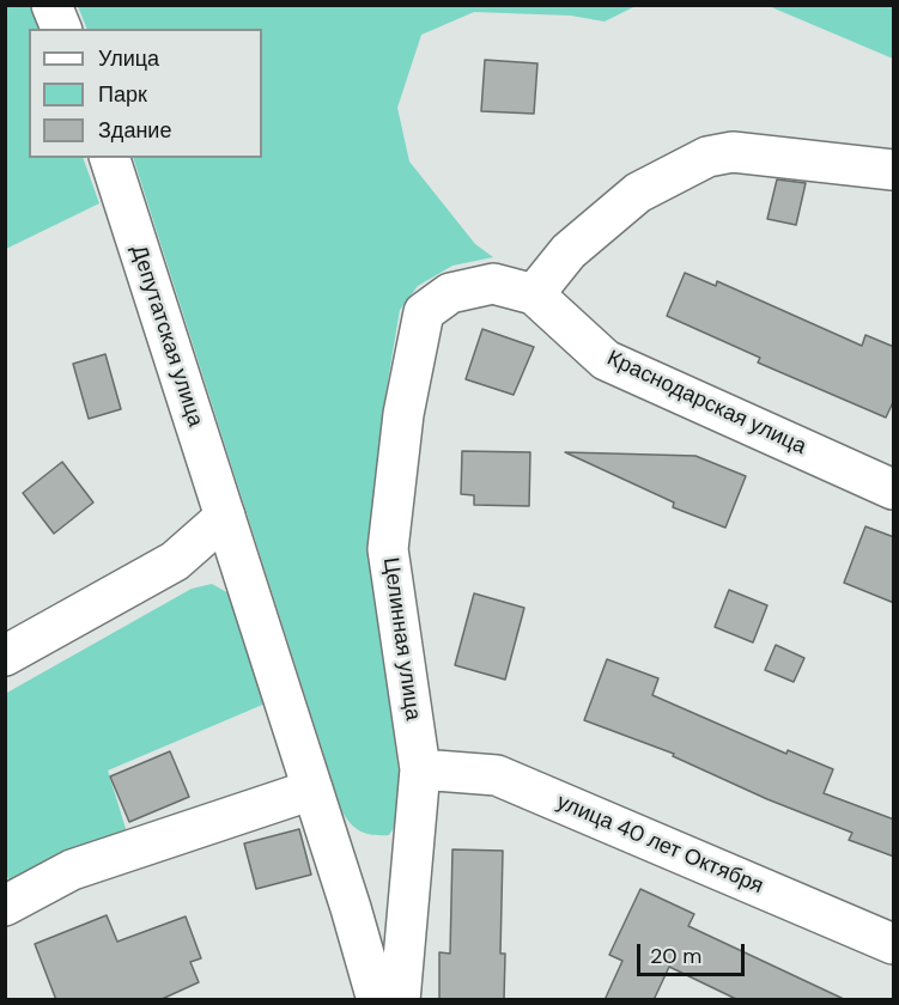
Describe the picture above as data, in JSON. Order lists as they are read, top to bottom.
{
  "streets": {
    "street": [
      "Депутатская улица",
      "Краснодарская улица",
      "Целинная улица",
      "улица 40 лет Октября"
    ]
  },
  "crossings": [
    ["Краснодарская улица", "Целинная улица"],
    ["Целинная улица", "улица 40 лет Октября"]
  ],
  "legend": ["Улица", "Парк", "Здание"],
  "scale_bar": "20 m"
}
